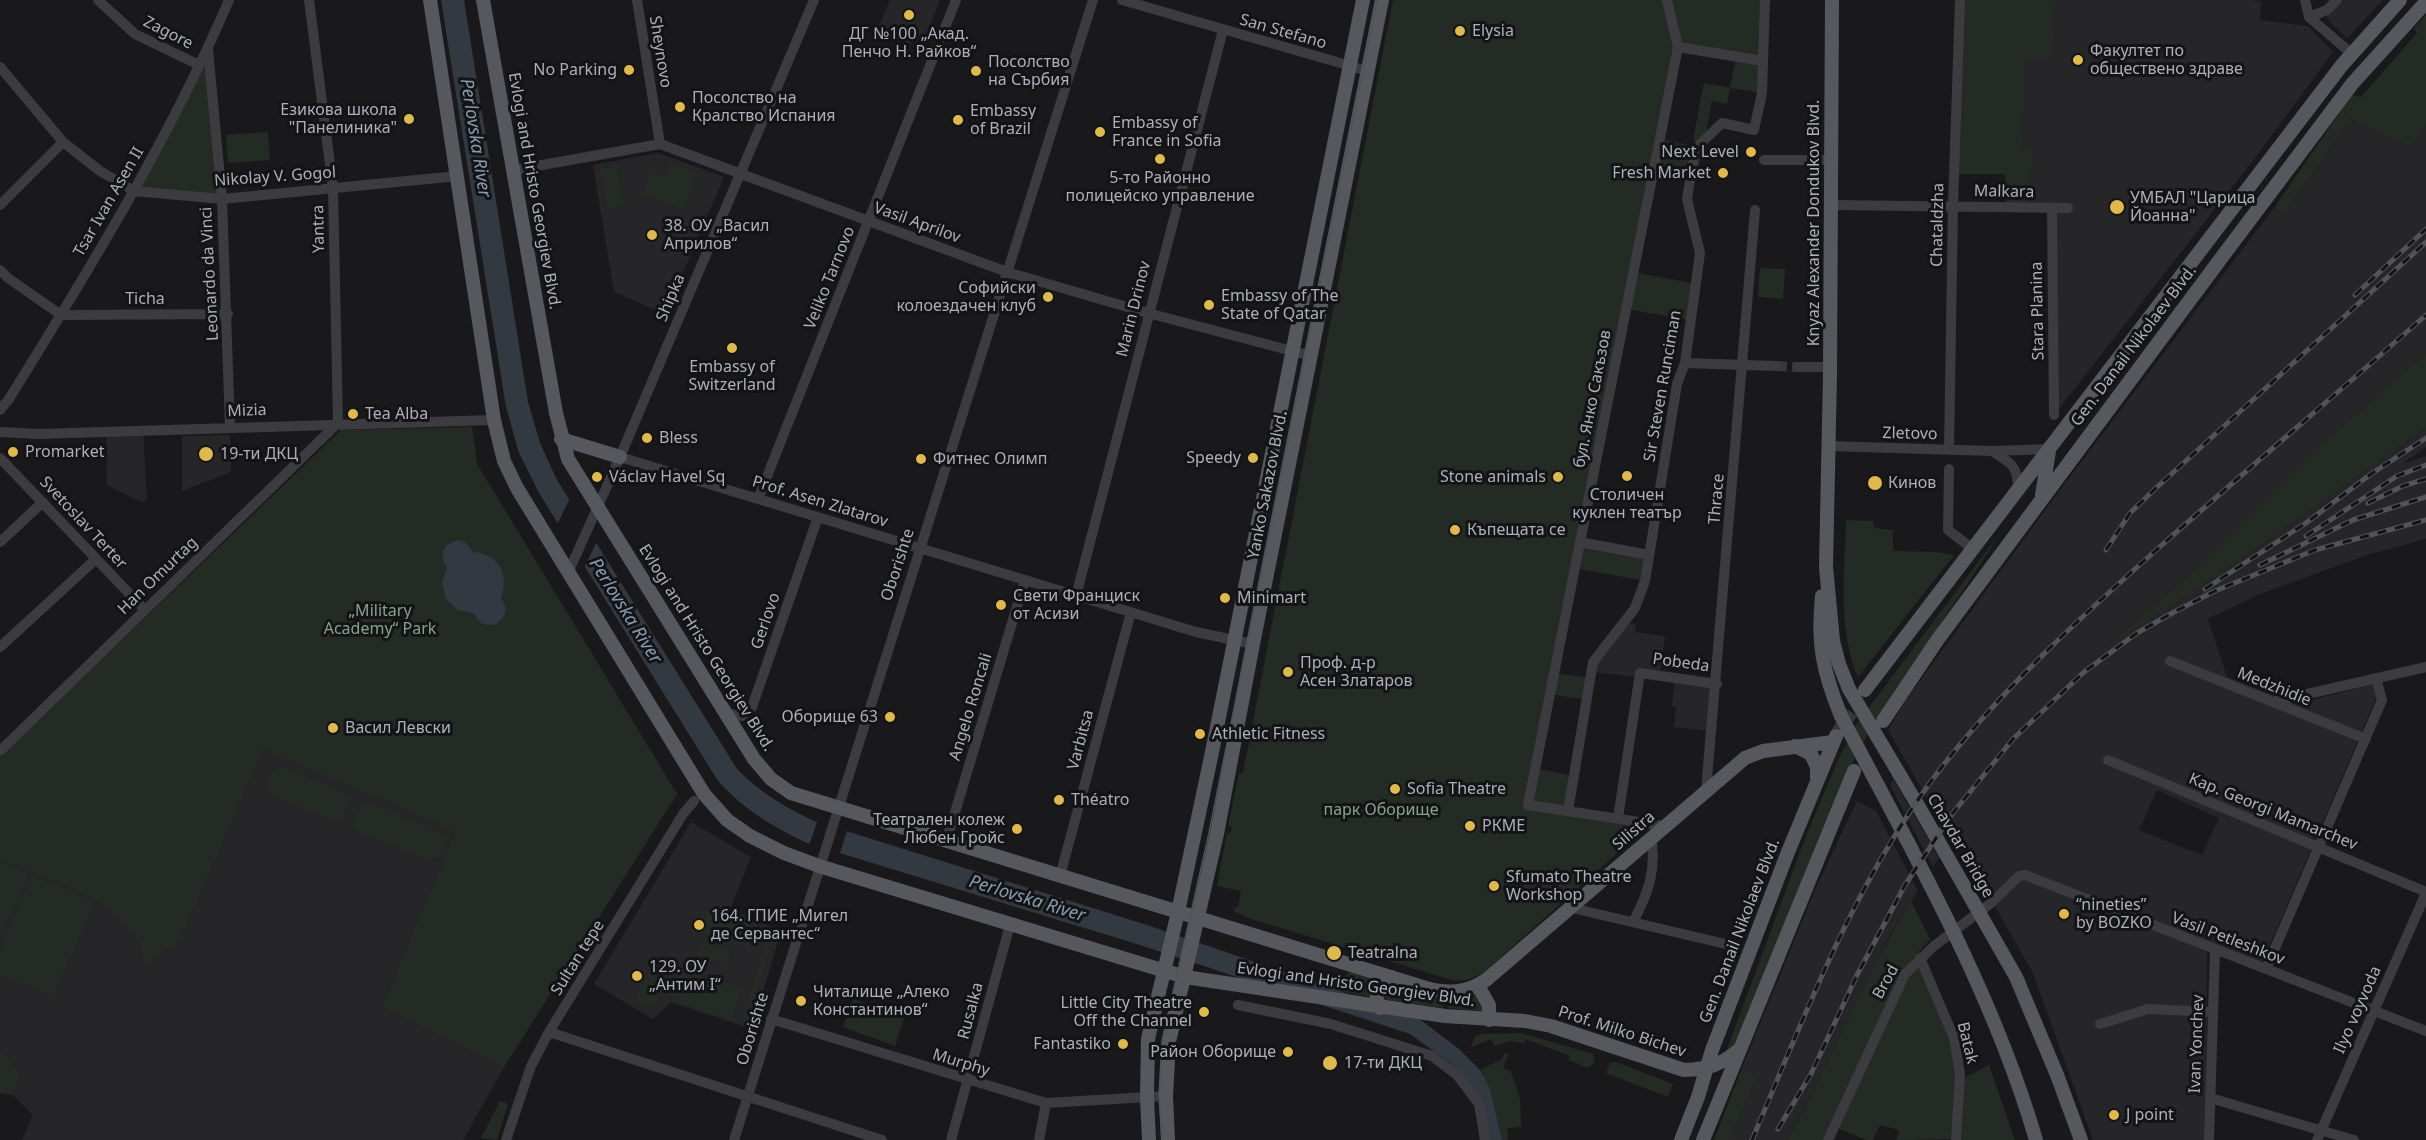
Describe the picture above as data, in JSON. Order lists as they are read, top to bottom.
{
  "streets": {
    "main road": [
      "Evlogi and Hristo Georgiev Blvd.",
      "Knyaz Alexander Dondukov Blvd.",
      "Gen. Danail Nikolaev Blvd.",
      "Yanko Sakazov Blvd.",
      "Silistra",
      "Chavdar Bridge",
      "Prof. Milko Bichev"
    ],
    "street": [
      "San Stefano",
      "Zagore",
      "Sheynovo",
      "Nikolay V. Gogol",
      "Malkara",
      "Tsar Ivan Asen II",
      "Vasil Aprilov",
      "Chataldzha",
      "Yantra",
      "Leonardo da Vinci",
      "Veliko Tarnovo",
      "Shipka",
      "Ticha",
      "Marin Drinov",
      "Stara Planina",
      "Sir Steven Runciman",
      "бул. Янко Сакъзов",
      "Mizia",
      "Zletovo",
      "Thrace",
      "Prof. Asen Zlatarov",
      "Svetoslav Terter",
      "Oborishte",
      "Han Omurtag",
      "Gerlovo",
      "Pobeda",
      "Medzhidie",
      "Angelo Roncali",
      "Varbitsa",
      "Kap. Georgi Mamarchev",
      "Vasil Petleshkov",
      "Sultan tepe",
      "Brod",
      "Ilyo voyvoda",
      "Rusalka",
      "Batak",
      "Ivan Yonchev",
      "Murphy"
    ]
  },
  "crossings": [
    ["San Stefano", "Marin Drinov"],
    ["San Stefano", "Yanko Sakazov Blvd."],
    ["Zagore", "Tsar Ivan Asen II"],
    ["Sheynovo", "Vasil Aprilov"],
    ["Nikolay V. Gogol", "Evlogi and Hristo Georgiev Blvd."],
    ["Nikolay V. Gogol", "Tsar Ivan Asen II"],
    ["Nikolay V. Gogol", "Yantra"],
    ["Nikolay V. Gogol", "Leonardo da Vinci"],
    ["Evlogi and Hristo Georgiev Blvd.", "Vasil Aprilov"],
    ["Evlogi and Hristo Georgiev Blvd.", "Shipka"],
    ["Evlogi and Hristo Georgiev Blvd.", "Mizia"],
    ["Evlogi and Hristo Georgiev Blvd.", "Yanko Sakazov Blvd."],
    ["Evlogi and Hristo Georgiev Blvd.", "Oborishte"],
    ["Evlogi and Hristo Georgiev Blvd.", "Gerlovo"],
    ["Evlogi and Hristo Georgiev Blvd.", "Angelo Roncali"],
    ["Evlogi and Hristo Georgiev Blvd.", "Varbitsa"],
    ["Evlogi and Hristo Georgiev Blvd.", "Silistra"],
    ["Evlogi and Hristo Georgiev Blvd.", "Rusalka"],
    ["Evlogi and Hristo Georgiev Blvd.", "Prof. Milko Bichev"],
    ["Malkara", "Knyaz Alexander Dondukov Blvd."],
    ["Malkara", "Chataldzha"],
    ["Malkara", "Stara Planina"],
    ["Tsar Ivan Asen II", "Leonardo da Vinci"],
    ["Tsar Ivan Asen II", "Ticha"],
    ["Vasil Aprilov", "Veliko Tarnovo"],
    ["Vasil Aprilov", "Shipka"],
    ["Vasil Aprilov", "Marin Drinov"],
    ["Vasil Aprilov", "Yanko Sakazov Blvd."],
    ["Vasil Aprilov", "Oborishte"],
    ["Knyaz Alexander Dondukov Blvd.", "Zletovo"],
    ["Knyaz Alexander Dondukov Blvd.", "Chavdar Bridge"],
    ["Chataldzha", "Zletovo"],
    ["Yantra", "Mizia"],
    ["Yantra", "Han Omurtag"],
    ["Leonardo da Vinci", "Ticha"],
    ["Leonardo da Vinci", "Mizia"],
    ["Veliko Tarnovo", "Prof. Asen Zlatarov"],
    ["Shipka", "Prof. Asen Zlatarov"],
    ["Marin Drinov", "Prof. Asen Zlatarov"],
    ["Gen. Danail Nikolaev Blvd.", "Zletovo"],
    ["Gen. Danail Nikolaev Blvd.", "Silistra"],
    ["Gen. Danail Nikolaev Blvd.", "Prof. Milko Bichev"],
    ["Sir Steven Runciman", "бул. Янко Сакъзов"],
    ["Mizia", "Han Omurtag"],
    ["Zletovo", "Chavdar Bridge"],
    ["Yanko Sakazov Blvd.", "Prof. Asen Zlatarov"],
    ["Yanko Sakazov Blvd.", "Murphy"],
    ["Thrace", "Pobeda"],
    ["Thrace", "Silistra"],
    ["Prof. Asen Zlatarov", "Oborishte"],
    ["Prof. Asen Zlatarov", "Gerlovo"],
    ["Prof. Asen Zlatarov", "Angelo Roncali"],
    ["Prof. Asen Zlatarov", "Varbitsa"],
    ["Svetoslav Terter", "Han Omurtag"],
    ["Oborishte", "Murphy"],
    ["Kap. Georgi Mamarchev", "Ilyo voyvoda"],
    ["Vasil Petleshkov", "Brod"],
    ["Vasil Petleshkov", "Ilyo voyvoda"],
    ["Vasil Petleshkov", "Ivan Yonchev"],
    ["Brod", "Batak"],
    ["Rusalka", "Murphy"]
  ],
  "water": ["Perlovska River"],
  "parks": ["„Military Academy“ Park", "парк Оборище"],
  "places": [
    "ДГ №100 „Акад. Пенчо Н. Райков“",
    "Elysia",
    "Факултет по обществено здраве",
    "No Parking",
    "Посолство на Сърбия",
    "Посолство на Кралство Испания",
    "Езикова школа \"Панелиника\"",
    "Embassy of Brazil",
    "Embassy of France in Sofia",
    "Next Level",
    "5-то Районно полицейско управление",
    "Fresh Market",
    "УМБАЛ \"Царица Йоанна\"",
    "38. ОУ „Васил Априлов“",
    "Софийски колоездачен клуб",
    "Embassy of The State of Qatar",
    "Embassy of Switzerland",
    "Tea Alba",
    "Bless",
    "Promarket",
    "19-ти ДКЦ",
    "Speedy",
    "Фитнес Олимп",
    "Столичен куклен театър",
    "Václav Havel Sq",
    "Stone animals",
    "Кинов",
    "Къпещата се",
    "Minimart",
    "Свети Франциск от Асизи",
    "Проф. д-р Асен Златаров",
    "Оборище 63",
    "Васил Левски",
    "Athletic Fitness",
    "Sofia Theatre",
    "Théatro",
    "РКМЕ",
    "Театрален колеж Любен Гройс",
    "Sfumato Theatre Workshop",
    "“nineties” by BOZKO",
    "164. ГПИЕ „Мигел де Сервантес“",
    "Teatralna",
    "129. ОУ „Антим I“",
    "Читалище „Алеко Константинов“",
    "Little City Theatre Off the Channel",
    "Fantastiko",
    "Район Оборище",
    "17-ти ДКЦ",
    "J point"
  ]
}
